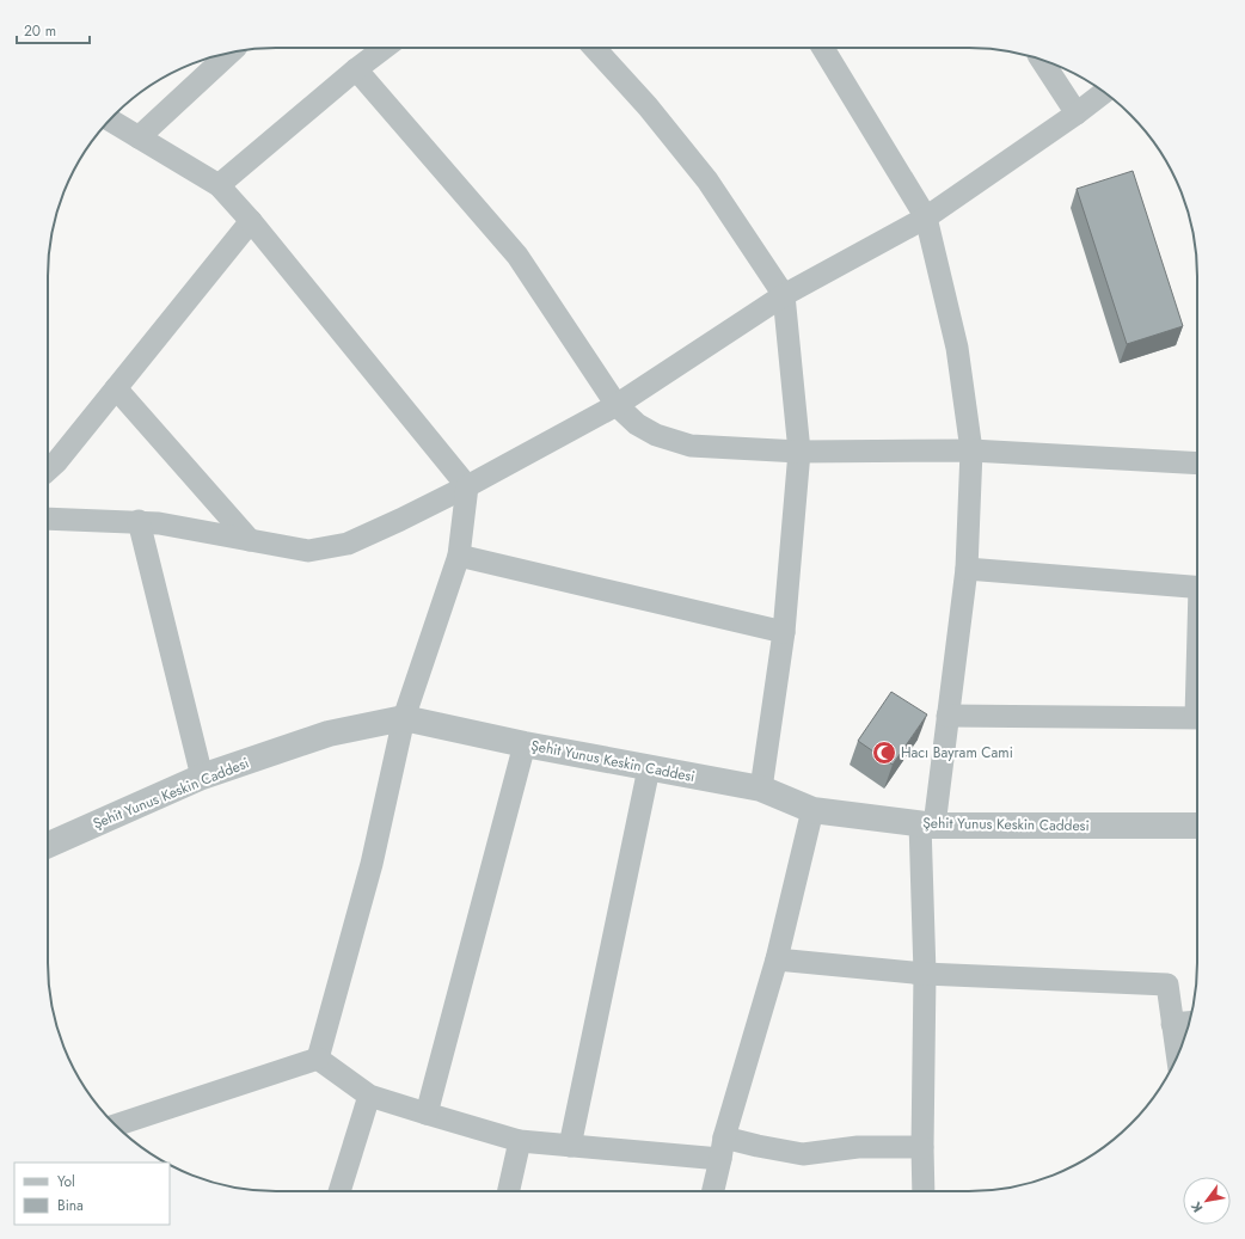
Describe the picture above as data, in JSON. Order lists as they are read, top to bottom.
{
  "streets": {
    "street": ["Şehit Yunus Keskin Caddesi"]
  },
  "places": {
    "mosque": ["Hacı Bayram Cami"]
  },
  "legend": ["Yol", "Bina"],
  "scale_bar": "20 m",
  "north": "bottom left"
}
